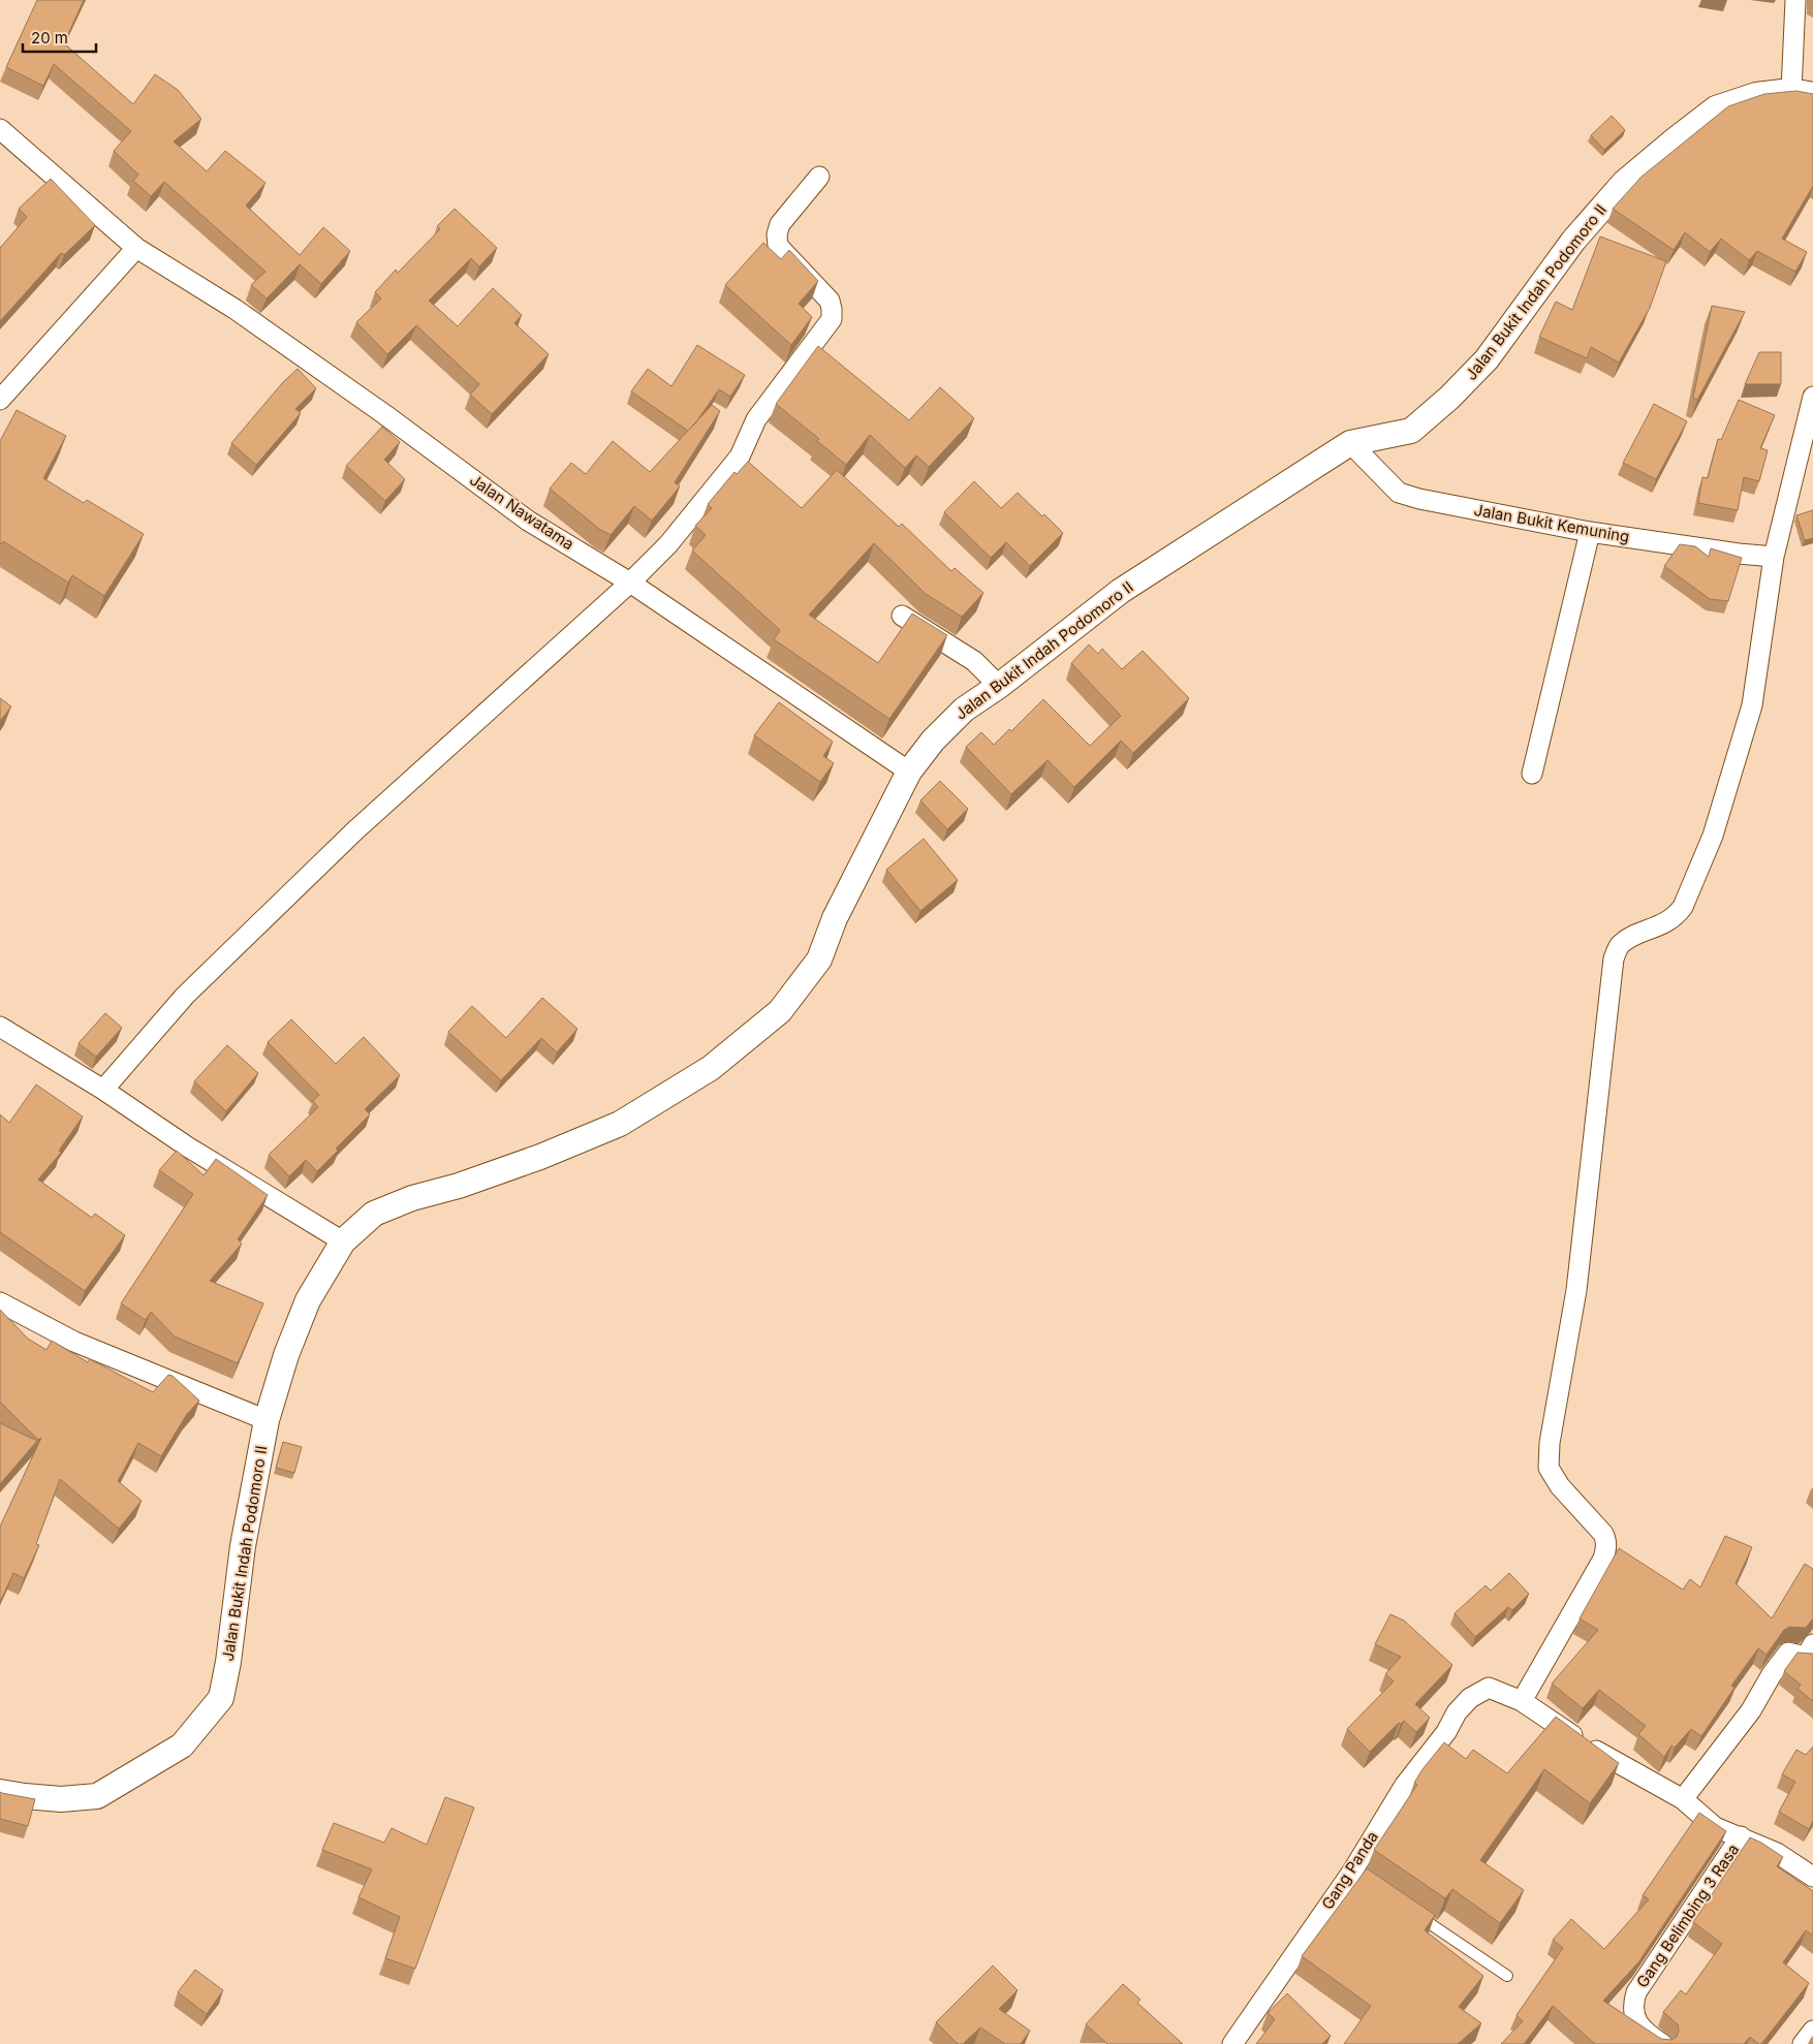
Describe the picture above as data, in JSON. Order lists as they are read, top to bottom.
{
  "streets": {
    "street": [
      "Jalan Bukit Indah Podomoro II",
      "Jalan Nawatama",
      "Jalan Bukit Kemuning",
      "Gang Panda",
      "Gang Belimbing 3 Rasa"
    ]
  },
  "crossings": [
    ["Jalan Bukit Indah Podomoro II", "Jalan Nawatama"],
    ["Jalan Bukit Indah Podomoro II", "Jalan Bukit Kemuning"]
  ],
  "scale_bar": "20 m"
}
